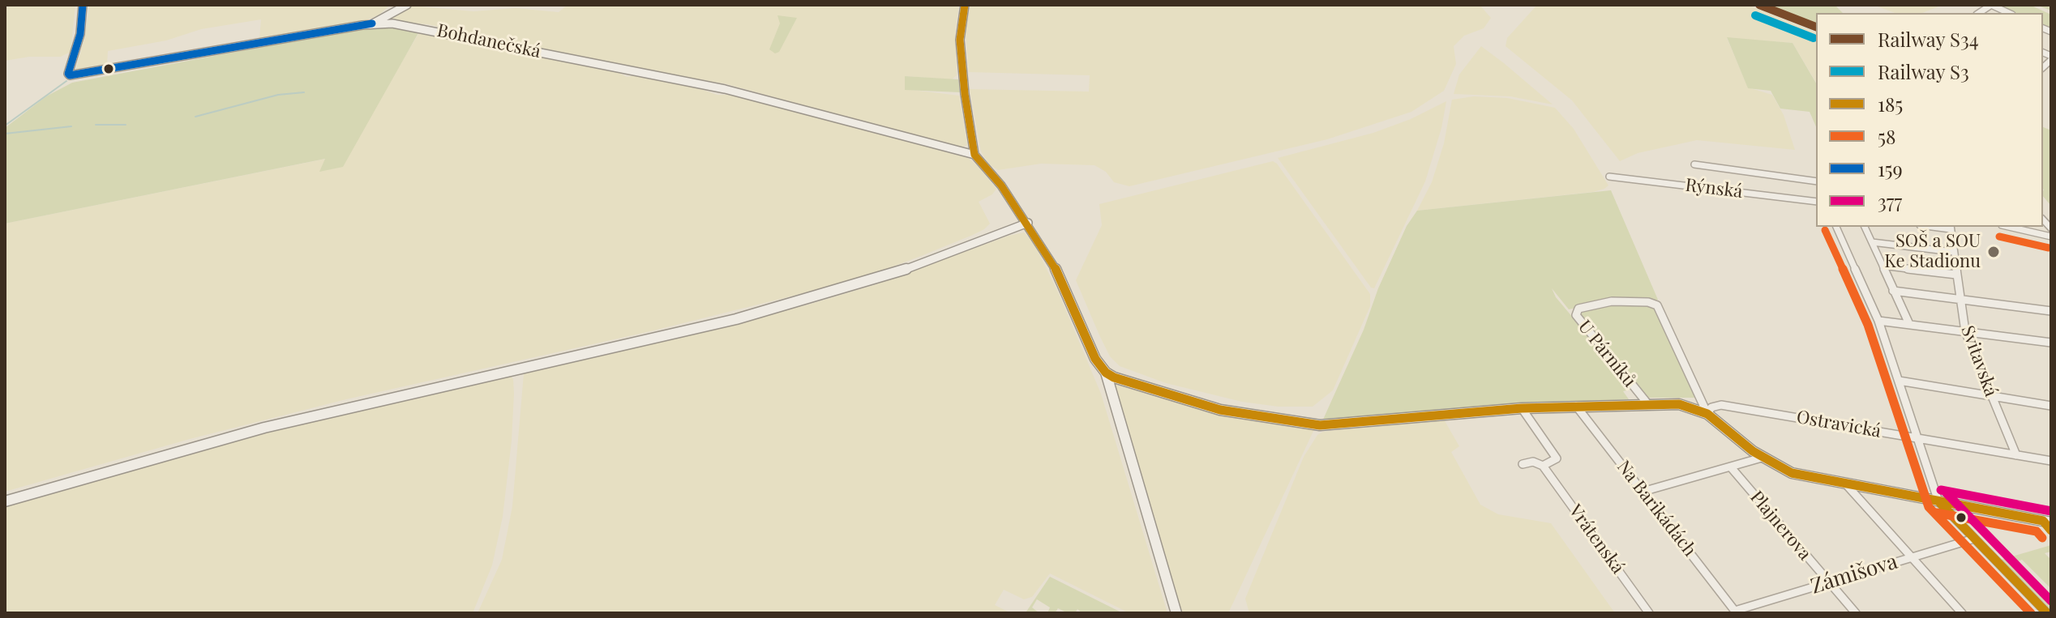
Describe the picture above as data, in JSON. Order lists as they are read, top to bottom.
{
  "streets": {
    "street": [
      "Bohdanečská",
      "Rýnská",
      "U Párníků",
      "Svitavská",
      "Ostravická",
      "Na Barikádách",
      "Plajnerova",
      "Vrátenská",
      "Zámišova"
    ]
  },
  "crossings": [
    ["U Párníků", "Ostravická"],
    ["Svitavská", "Ostravická"],
    ["Na Barikádách", "Zámišova"],
    ["Plajnerova", "Zámišova"]
  ],
  "places": ["SOŠ a SOU Ke Stadionu"],
  "lines": [
    "rail line S34",
    "transit line 185",
    "transit line 159",
    "rail line S3",
    "transit line 58",
    "transit line 377"
  ],
  "legend": [
    "Railway S34",
    "Railway S3",
    "185",
    "58",
    "159",
    "377"
  ]
}
